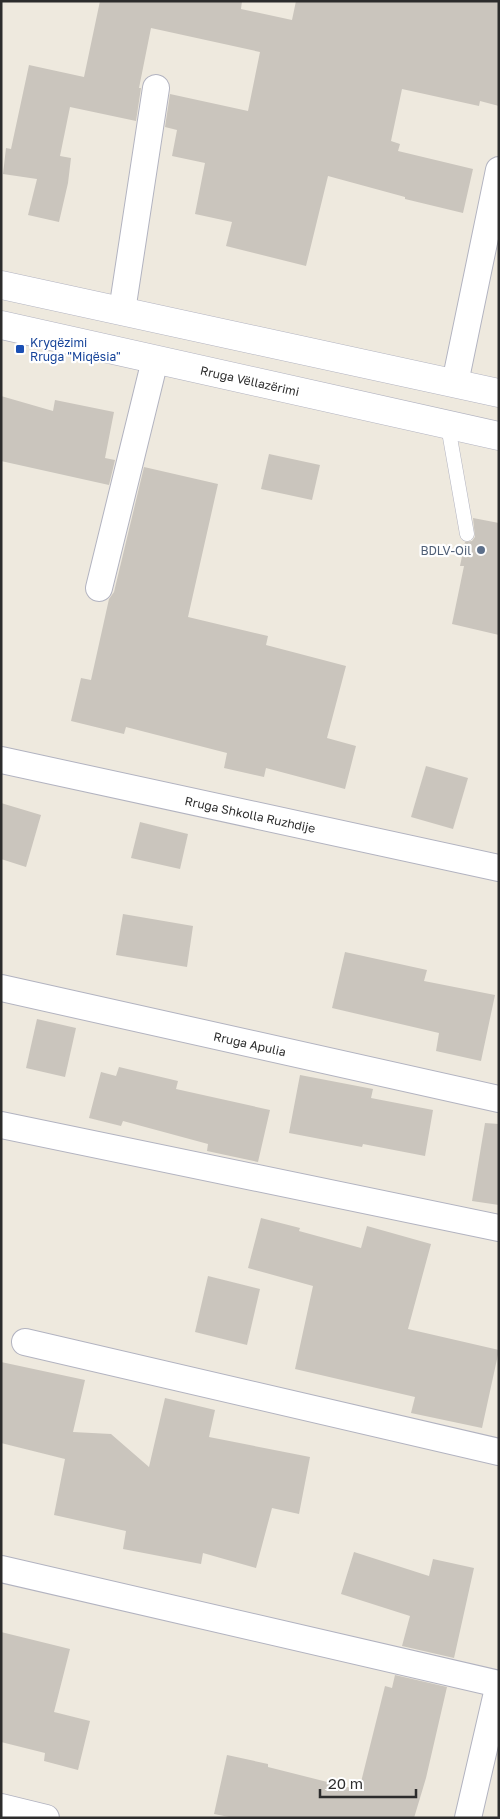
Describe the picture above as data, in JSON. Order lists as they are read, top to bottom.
{
  "streets": {
    "main road": ["Rruga Vëllazërimi"],
    "street": ["Rruga Shkolla Ruzhdije", "Rruga Apulia"]
  },
  "places": {
    "transit": ["Kryqëzimi Rruga \"Miqësia\""],
    "other": ["BDLV-Oil"]
  },
  "scale_bar": "20 m"
}
